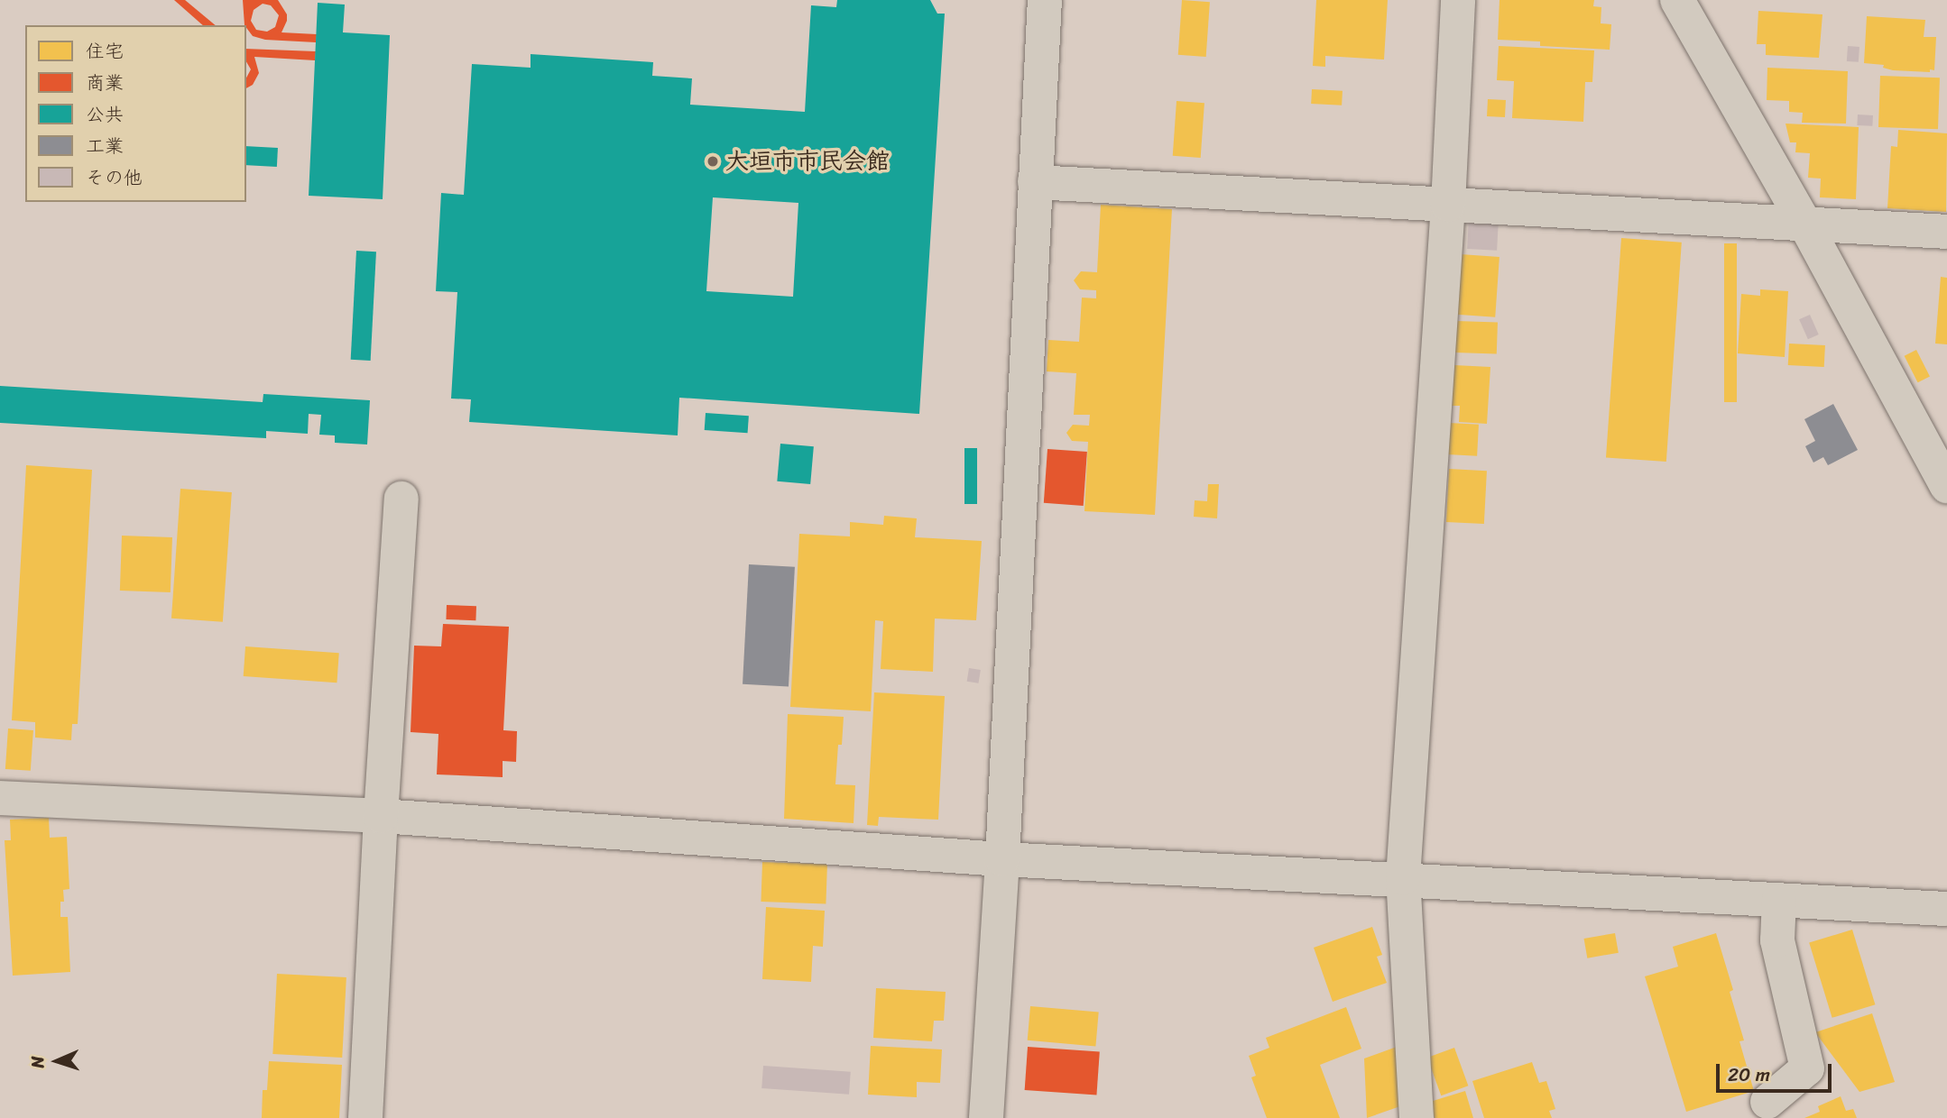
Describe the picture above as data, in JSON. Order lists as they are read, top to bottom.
{
  "places": ["大垣市市民会館"],
  "legend": [
    "住宅",
    "商業",
    "公共",
    "工業",
    "その他"
  ],
  "scale_bar": "20 m",
  "north": "left"
}
